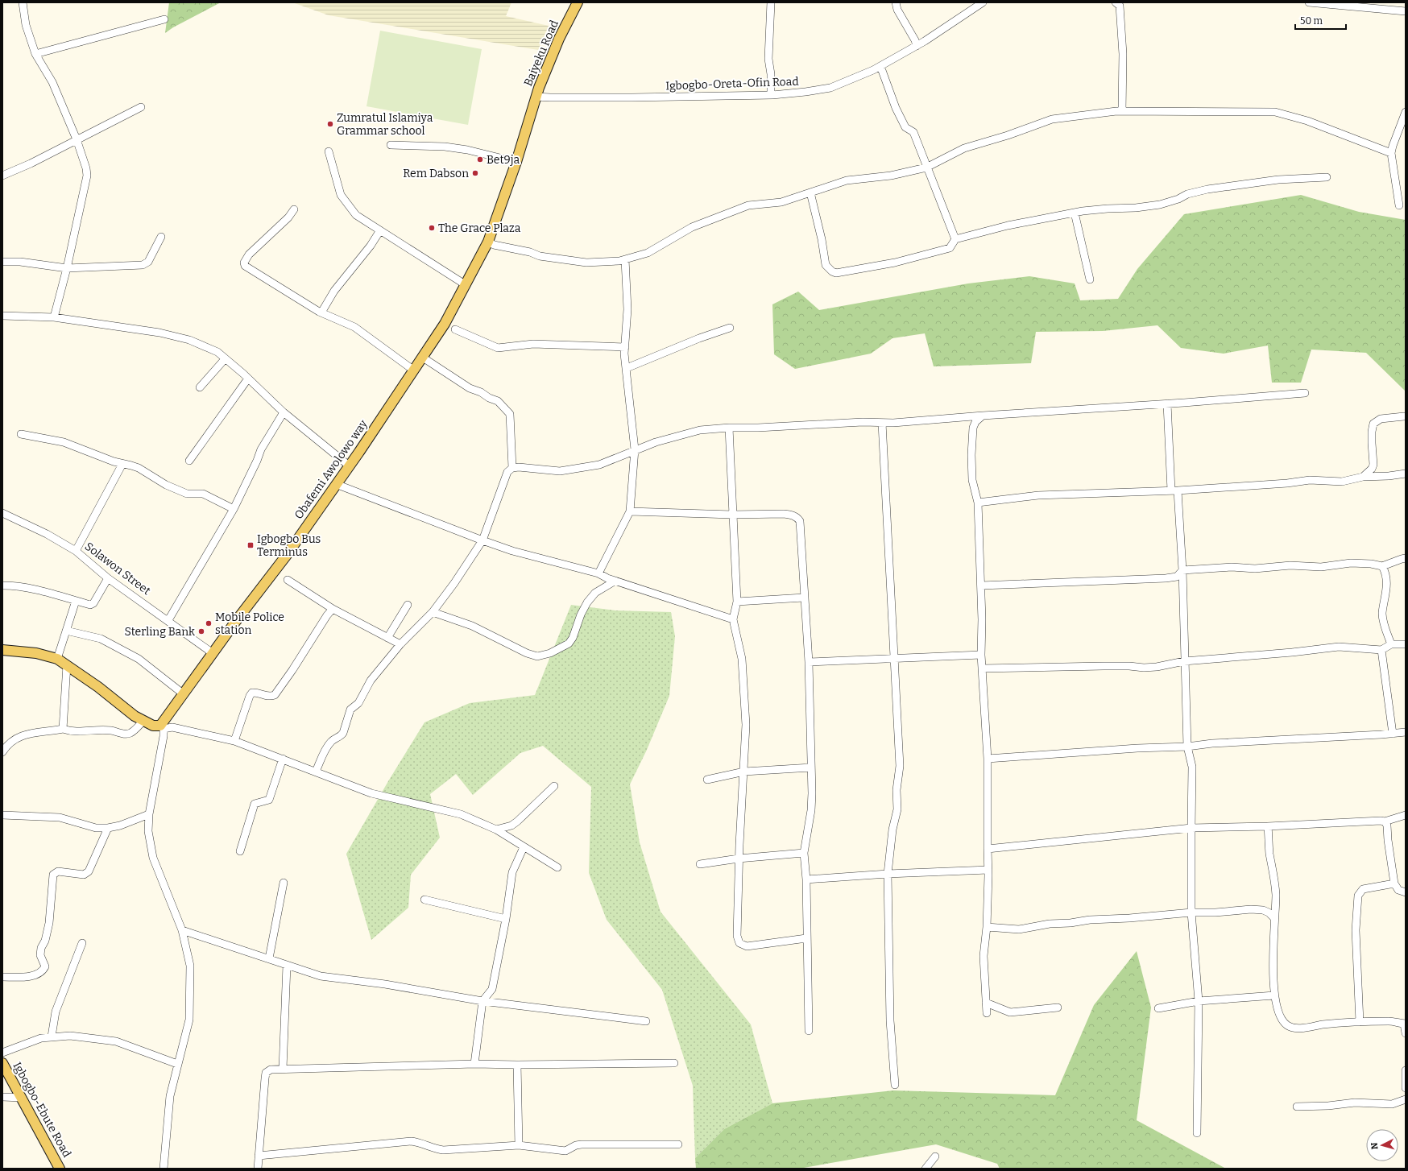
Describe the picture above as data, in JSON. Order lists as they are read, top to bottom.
{
  "streets": {
    "main road": ["Baiyeku Road", "Obafemi Awolowo way", "Igbogbo-Ebute Road"],
    "street": ["Igbogbo-Oreta-Ofin Road", "Solawon Street"]
  },
  "crossings": [
    ["Baiyeku Road", "Igbogbo-Oreta-Ofin Road"],
    ["Baiyeku Road", "Obafemi Awolowo way"],
    ["Igbogbo-Oreta-Ofin Road", "Obafemi Awolowo way"],
    ["Obafemi Awolowo way", "Solawon Street"]
  ],
  "places": {
    "other": [
      "Zumratul Islamiya Grammar school",
      "Bet9ja",
      "Rem Dabson",
      "The Grace Plaza",
      "Mobile Police station",
      "Sterling Bank"
    ],
    "transit": ["Igbogbo Bus Terminus"]
  },
  "scale_bar": "50 m",
  "north": "left"
}
